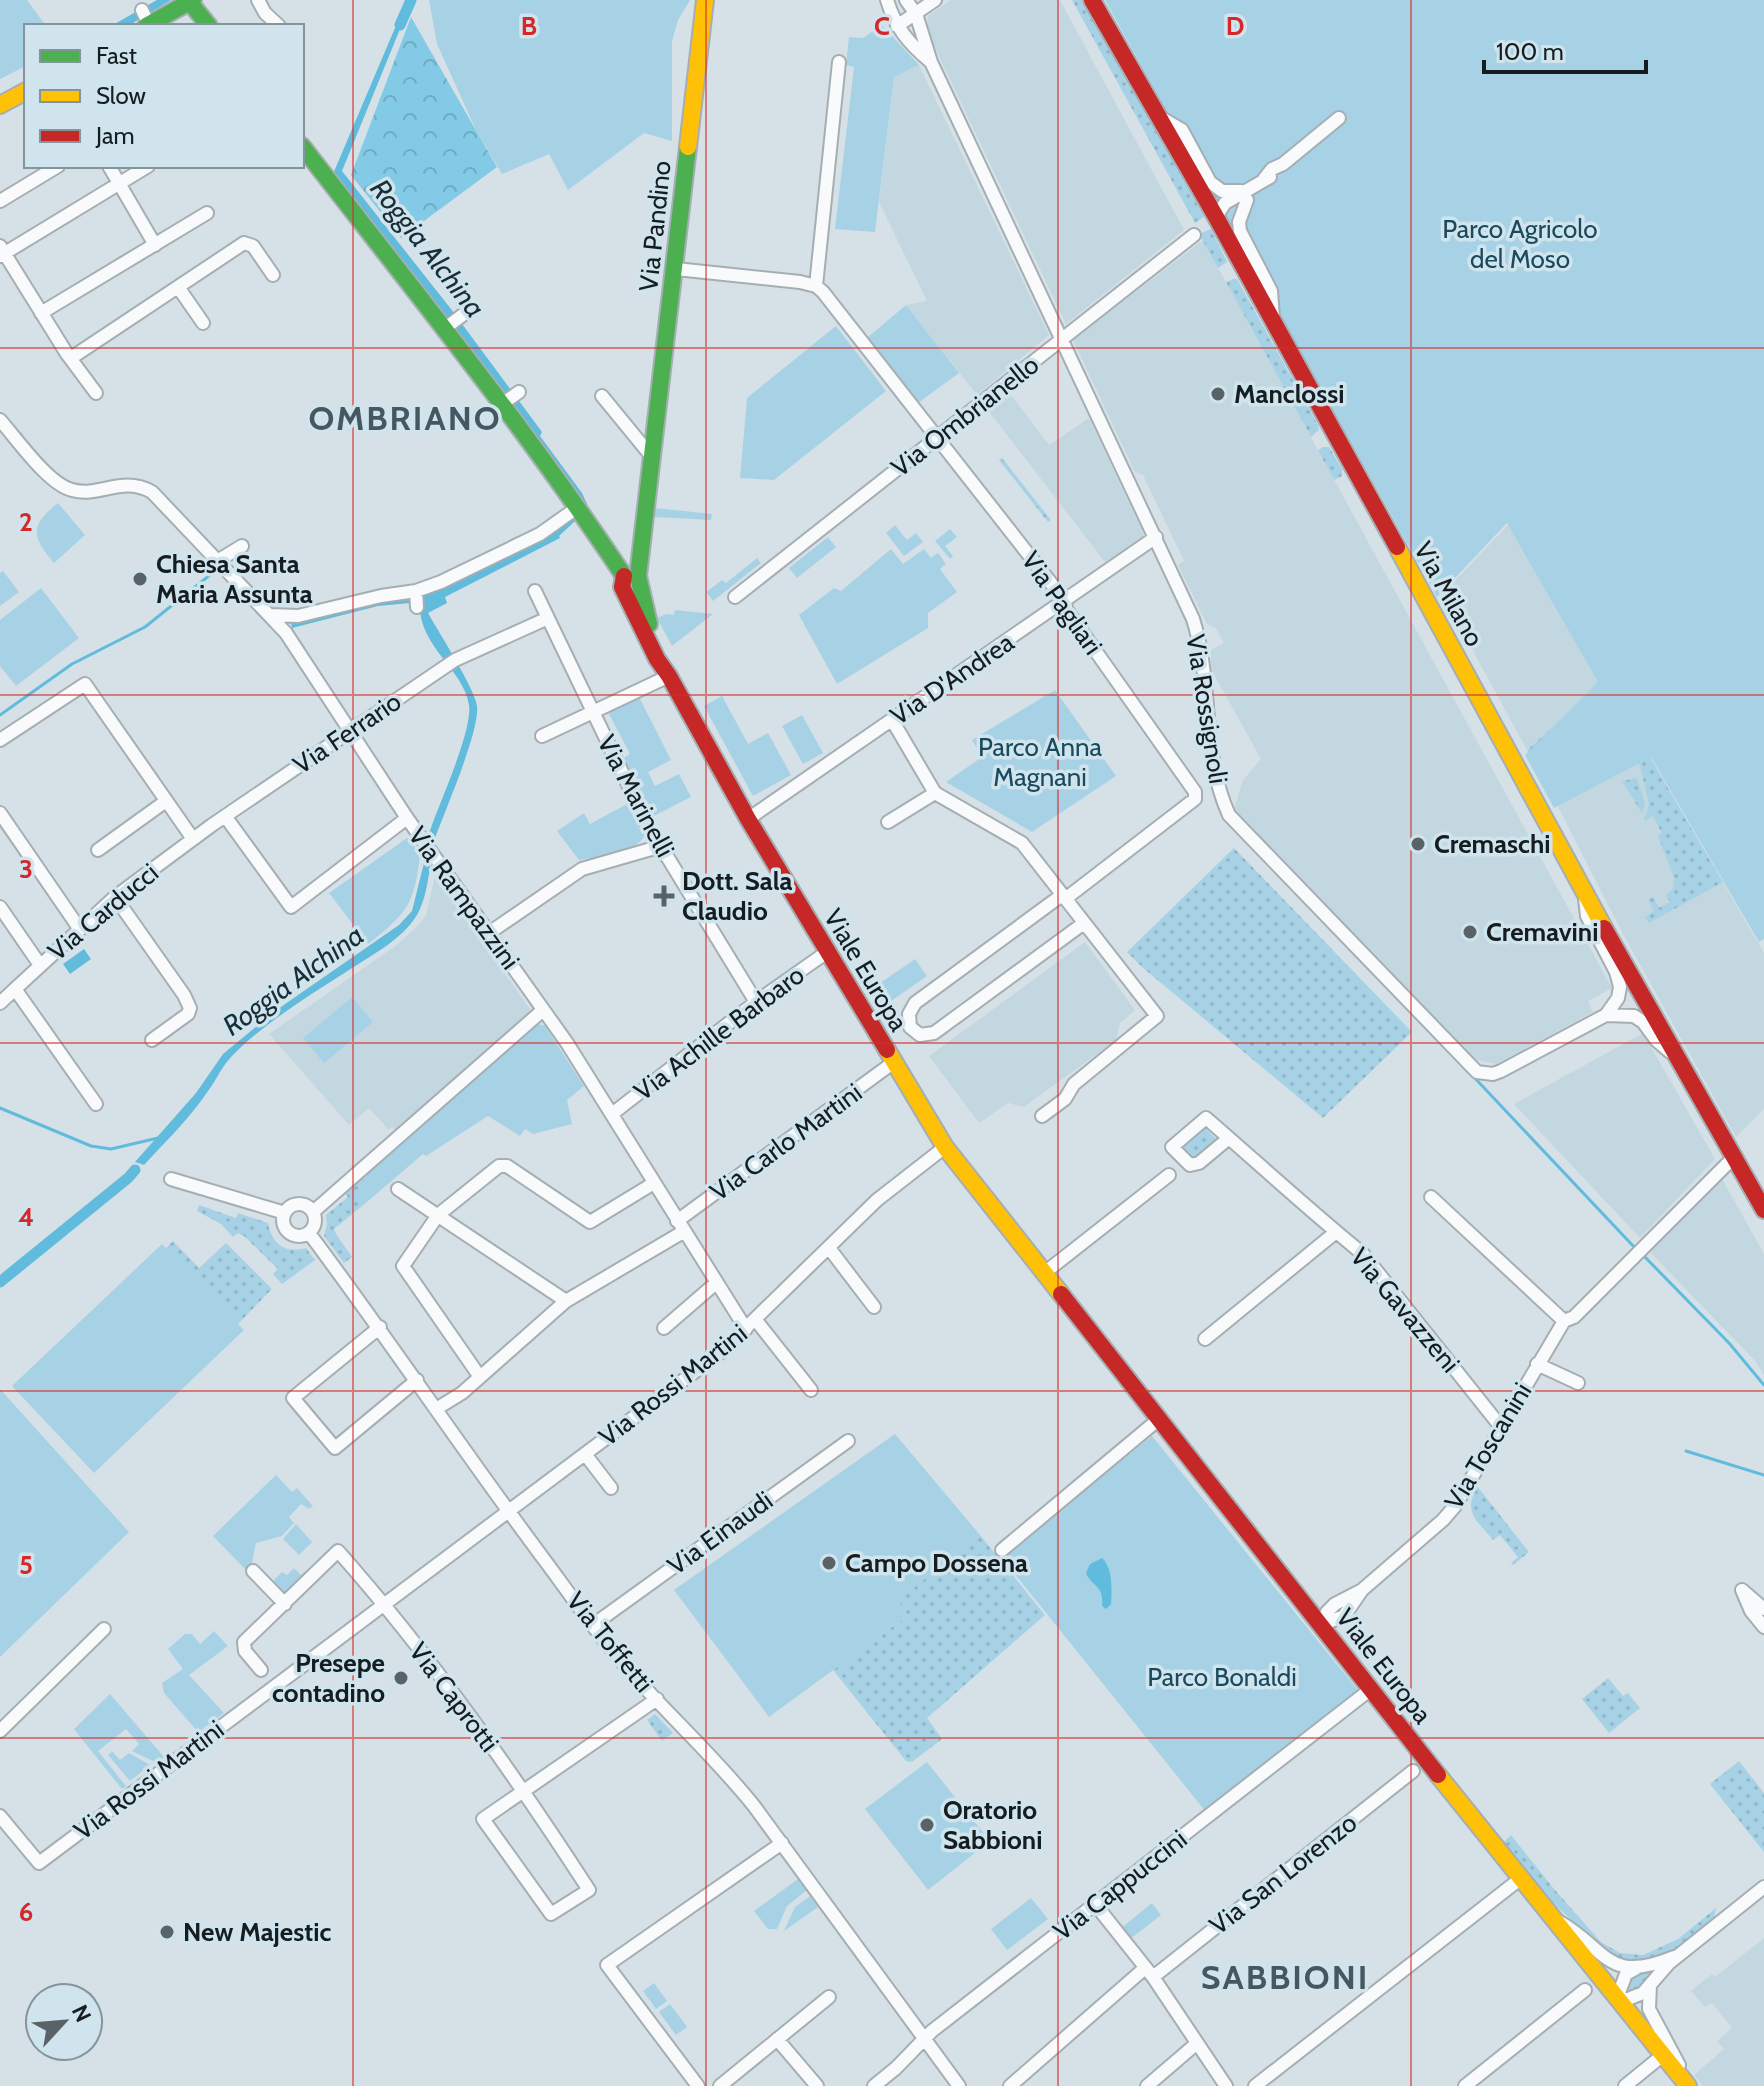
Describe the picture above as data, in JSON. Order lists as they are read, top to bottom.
{
  "streets": {
    "street": [
      "Via Pandino",
      "Via Ombrianello",
      "Via Milano",
      "Via Pagliari",
      "Via D'Andrea",
      "Via Rossignoli",
      "Via Ferrario",
      "Via Marinelli",
      "Via Rampazzini",
      "Via Carducci",
      "Viale Europa",
      "Via Achille Barbaro",
      "Via Carlo Martini",
      "Via Gavazzeni",
      "Via Rossi Martini",
      "Via Toscanini",
      "Via Einaudi",
      "Via Toffetti",
      "Via Caprotti",
      "Via San Lorenzo",
      "Via Cappuccini"
    ]
  },
  "crossings": [
    ["Via Pandino", "Viale Europa"],
    ["Via Ombrianello", "Via Pagliari"],
    ["Via Ombrianello", "Via Rossignoli"],
    ["Via Milano", "Via Rossignoli"],
    ["Via Milano", "Via Toscanini"],
    ["Via Pagliari", "Via D'Andrea"],
    ["Via D'Andrea", "Via Rossignoli"],
    ["Via D'Andrea", "Viale Europa"],
    ["Via Ferrario", "Via Marinelli"],
    ["Via Ferrario", "Via Rampazzini"],
    ["Via Ferrario", "Via Carducci"],
    ["Via Marinelli", "Via Achille Barbaro"],
    ["Via Rampazzini", "Via Achille Barbaro"],
    ["Via Rampazzini", "Via Carlo Martini"],
    ["Via Rampazzini", "Via Rossi Martini"],
    ["Viale Europa", "Via Achille Barbaro"],
    ["Viale Europa", "Via Carlo Martini"],
    ["Viale Europa", "Via Rossi Martini"],
    ["Viale Europa", "Via Toscanini"],
    ["Viale Europa", "Via Cappuccini"],
    ["Via Carlo Martini", "Via Toffetti"],
    ["Via Gavazzeni", "Via Toscanini"],
    ["Via Rossi Martini", "Via Toffetti"],
    ["Via Rossi Martini", "Via Caprotti"],
    ["Via Einaudi", "Via Toffetti"],
    ["Via Toffetti", "Via Cappuccini"]
  ],
  "districts": ["OMBRIANO", "SABBIONI"],
  "water": ["Roggia Alchina"],
  "parks": ["Parco Agricolo del Moso", "Parco Anna Magnani", "Parco Bonaldi"],
  "places": {
    "other": [
      "Manclossi",
      "Chiesa Santa Maria Assunta",
      "Cremaschi",
      "Cremavini",
      "Campo Dossena",
      "Presepe contadino",
      "Oratorio Sabbioni",
      "New Majestic"
    ],
    "health": ["Dott. Sala Claudio"]
  },
  "legend": ["Fast", "Slow", "Jam"],
  "scale_bar": "100 m",
  "north": "top right",
  "grid": {
    "columns": ["B", "C", "D"],
    "rows": [
      "2",
      "3",
      "4",
      "5",
      "6"
    ]
  }
}
